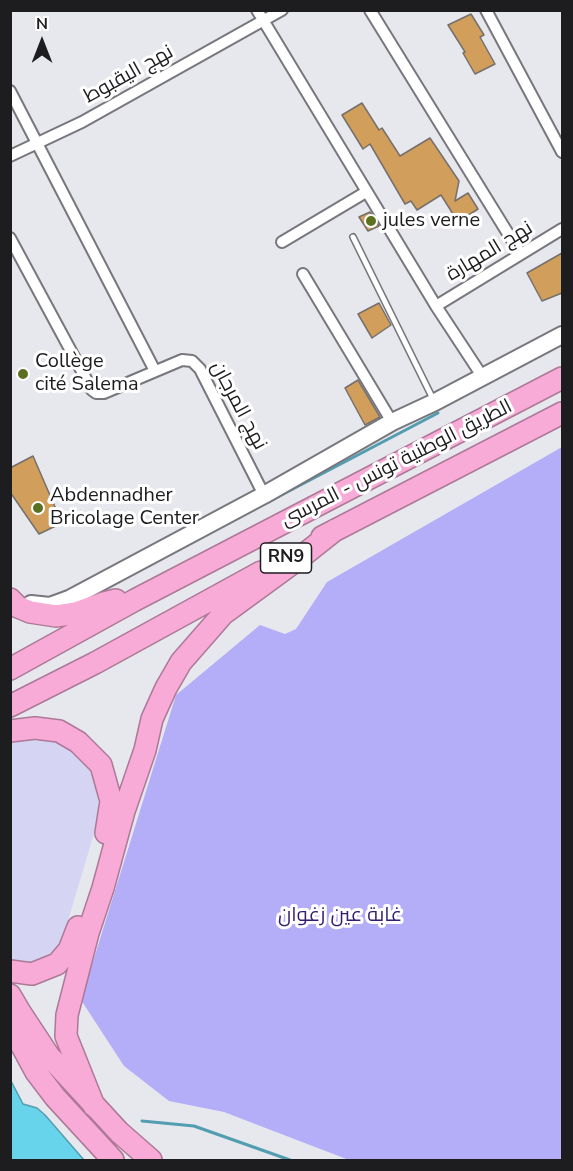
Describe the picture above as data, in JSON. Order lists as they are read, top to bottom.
{
  "streets": {
    "highway": ["الطريق الوطنية تونس - المرسى", "RN9"],
    "street": ["نهج اليقبوط", "نهج المهارة", "نهج المرجان"]
  },
  "crossings": [
    ["نهج المرجان", "الطريق الوطنية تونس - المرسى"]
  ],
  "parks": ["غابة عين زغوان"],
  "places": ["jules verne", "Collège cité Salema", "Abdennadher Bricolage Center"],
  "north": "top"
}
